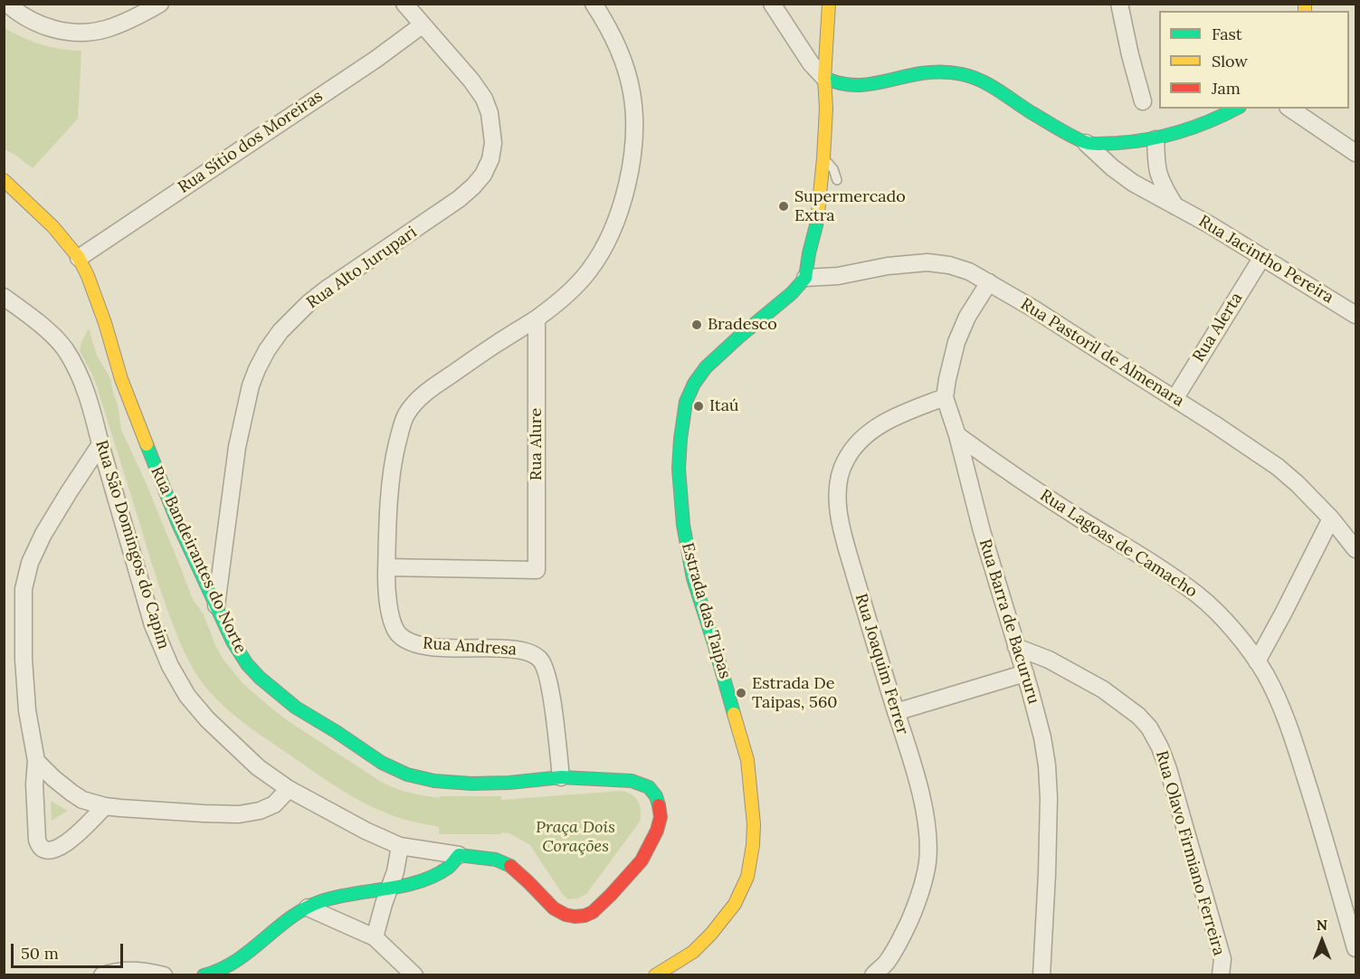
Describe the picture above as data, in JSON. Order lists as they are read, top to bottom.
{
  "streets": {
    "main road": ["Rua Bandeirantes do Norte", "Estrada das Taipas"],
    "street": [
      "Rua Sítio dos Moreiras",
      "Rua Jacintho Pereira",
      "Rua Alto Jurupari",
      "Rua Alerta",
      "Rua Pastoril de Almenara",
      "Rua Alure",
      "Rua Lagoas de Camacho",
      "Rua São Domingos do Capim",
      "Rua Barra de Bacururu",
      "Rua Andresa",
      "Rua Joaquim Ferrer",
      "Rua Olavo Firmiano Ferreira"
    ]
  },
  "crossings": [
    ["Rua Sítio dos Moreiras", "Rua Alto Jurupari"],
    ["Rua Sítio dos Moreiras", "Rua Bandeirantes do Norte"],
    ["Rua Jacintho Pereira", "Rua Alerta"],
    ["Rua Alto Jurupari", "Rua Bandeirantes do Norte"],
    ["Rua Alerta", "Rua Pastoril de Almenara"],
    ["Rua Pastoril de Almenara", "Estrada das Taipas"],
    ["Rua Pastoril de Almenara", "Rua Barra de Bacururu"],
    ["Rua Alure", "Rua Andresa"],
    ["Rua Lagoas de Camacho", "Rua Barra de Bacururu"],
    ["Rua Bandeirantes do Norte", "Rua Andresa"],
    ["Rua Barra de Bacururu", "Rua Joaquim Ferrer"],
    ["Rua Barra de Bacururu", "Rua Olavo Firmiano Ferreira"]
  ],
  "parks": ["Praça Dois Corações"],
  "places": [
    "Supermercado Extra",
    "Bradesco",
    "Itaú",
    "Estrada De Taipas, 560"
  ],
  "legend": ["Fast", "Slow", "Jam"],
  "scale_bar": "50 m",
  "north": "top"
}
